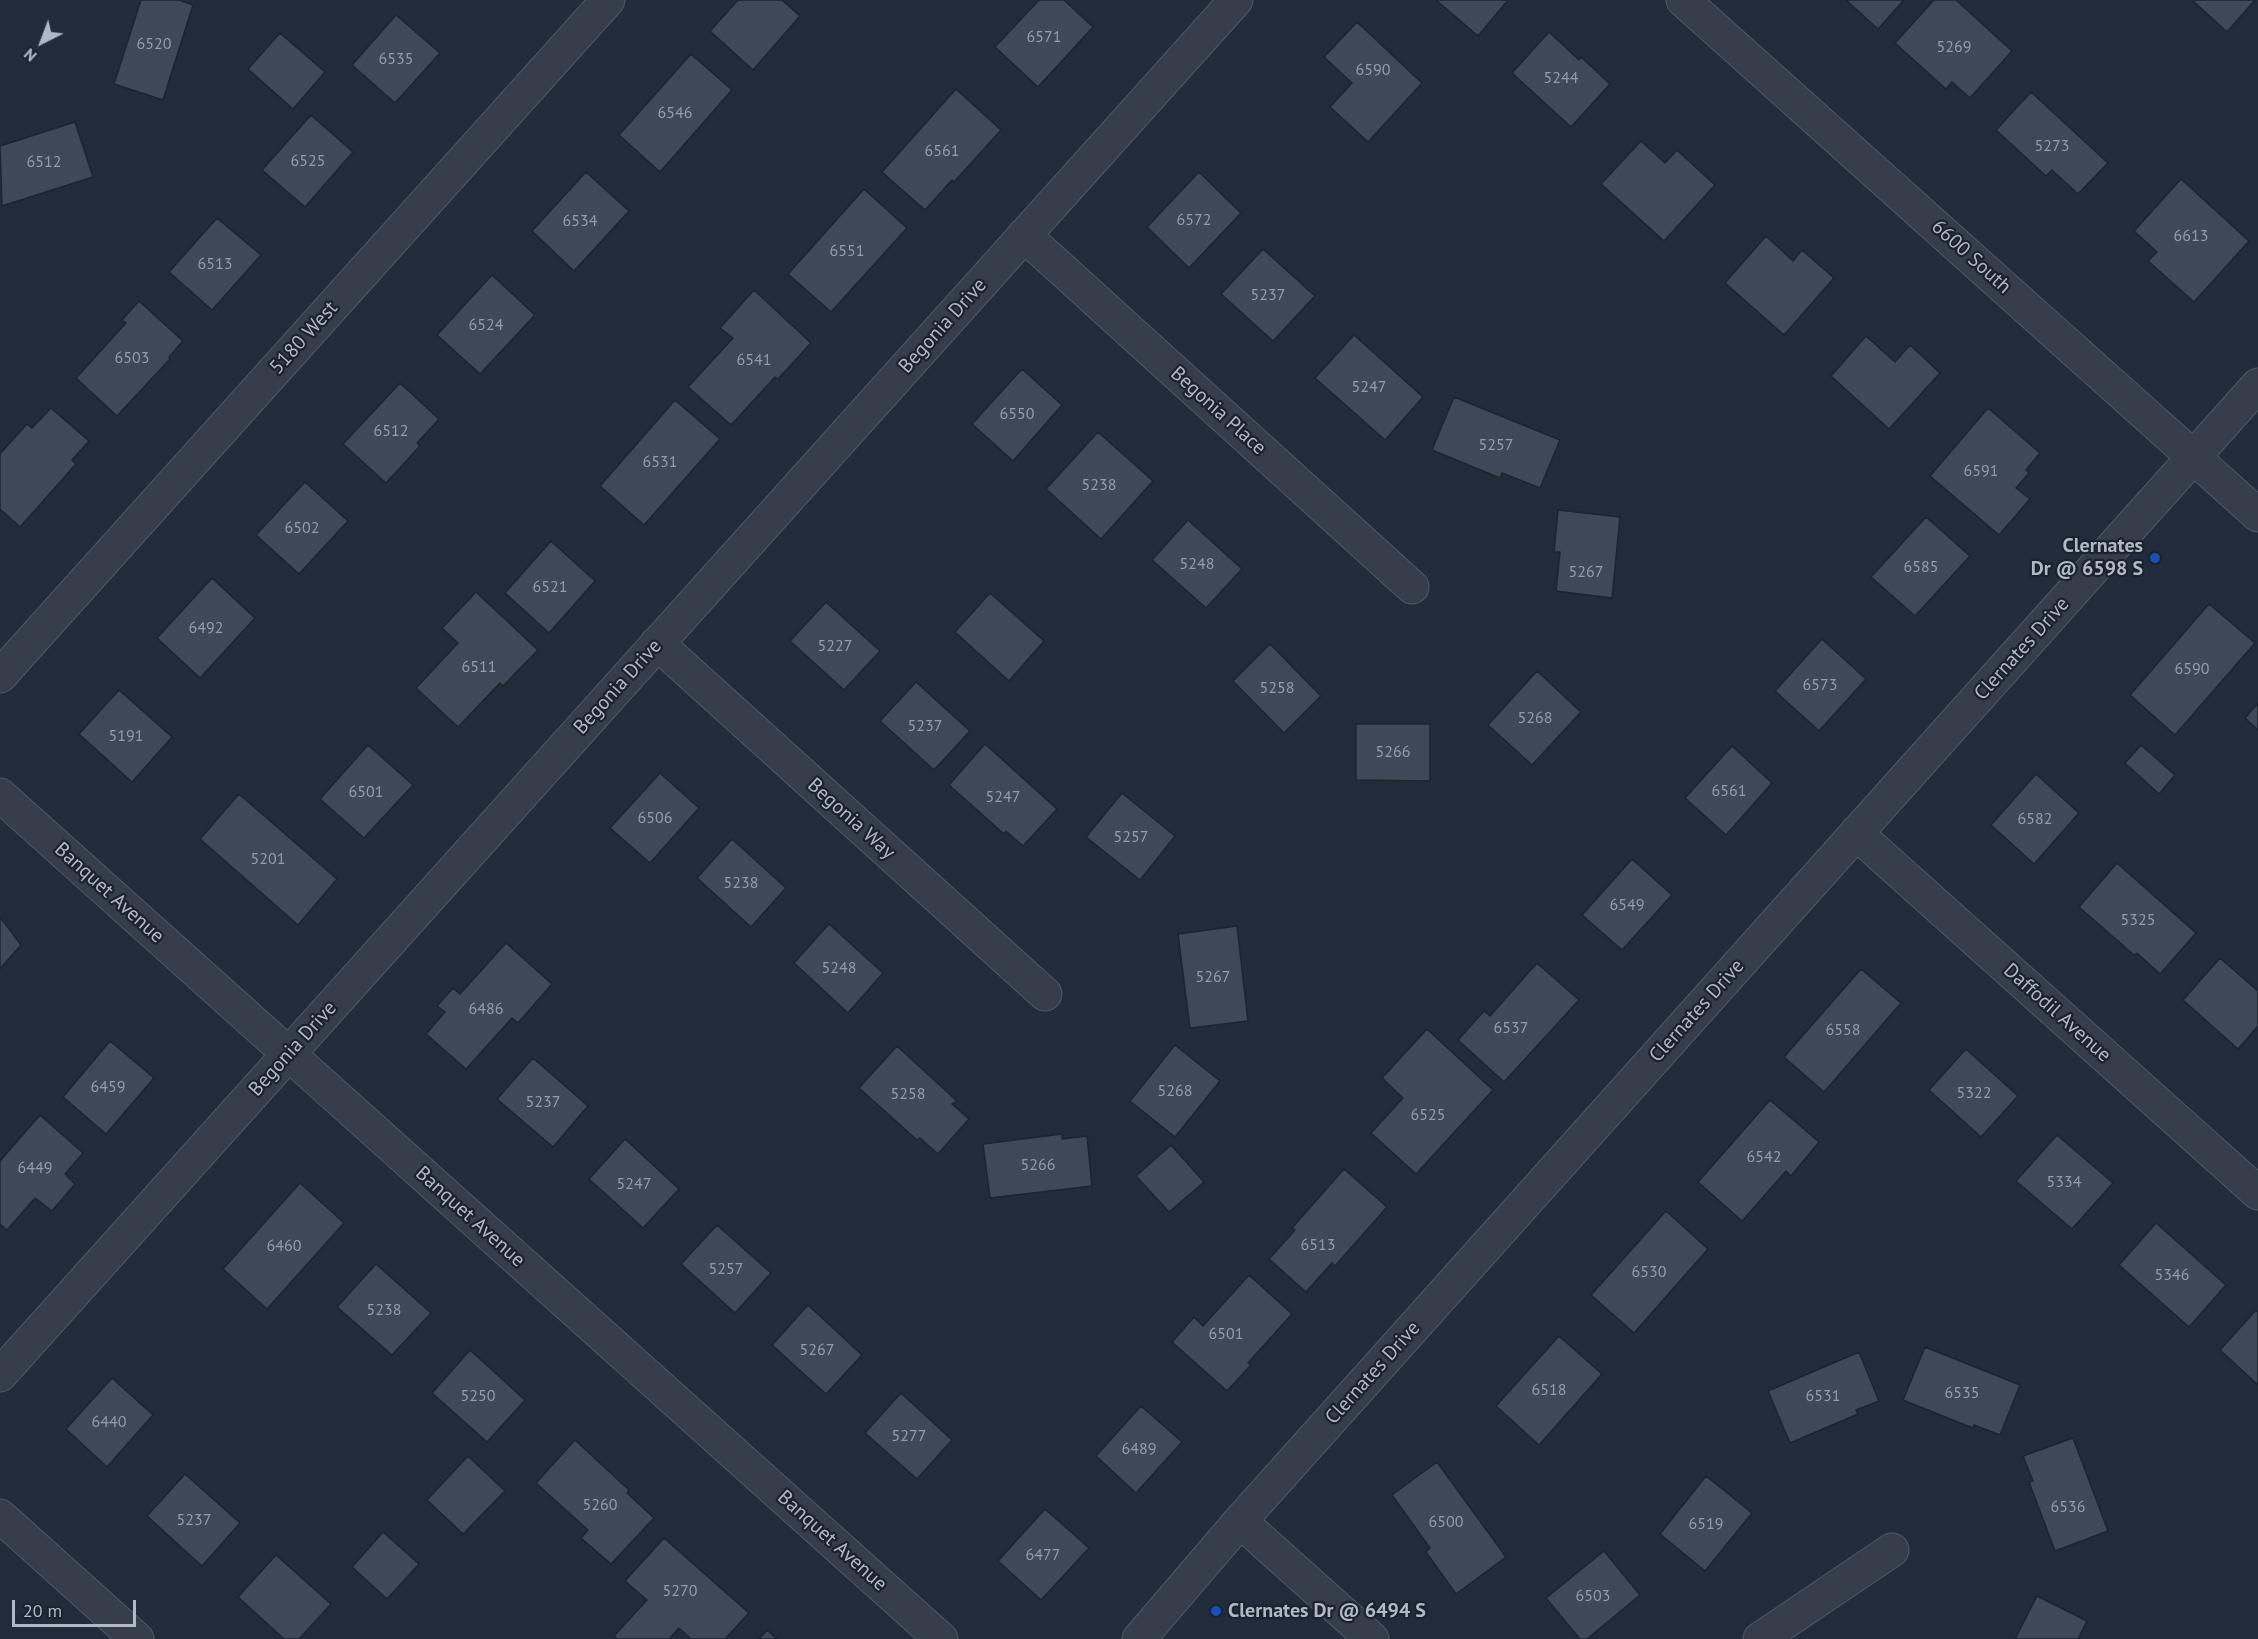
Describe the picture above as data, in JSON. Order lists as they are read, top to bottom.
{
  "streets": {
    "street": [
      "6600 South",
      "Begonia Drive",
      "5180 West",
      "Begonia Place",
      "Clernates Drive",
      "Begonia Way",
      "Banquet Avenue",
      "Daffodil Avenue"
    ]
  },
  "crossings": [
    ["6600 South", "Clernates Drive"],
    ["Begonia Drive", "Begonia Place"],
    ["Begonia Drive", "Begonia Way"],
    ["Begonia Drive", "Banquet Avenue"],
    ["Clernates Drive", "Daffodil Avenue"]
  ],
  "places": ["Clernates Dr @ 6598 S", "Clernates Dr @ 6494 S"],
  "house_numbers": [
    "6571",
    "6520",
    "5269",
    "6535",
    "6590",
    "5244",
    "6546",
    "5273",
    "6561",
    "6525",
    "6512",
    "6572",
    "6534",
    "6613",
    "6551",
    "6513",
    "5237",
    "6524",
    "6503",
    "6541",
    "5247",
    "6550",
    "6512",
    "5257",
    "6531",
    "6591",
    "5238",
    "6502",
    "5248",
    "6585",
    "5267",
    "6521",
    "6492",
    "5227",
    "6511",
    "6590",
    "6573",
    "5258",
    "5268",
    "5237",
    "5191",
    "5266",
    "6561",
    "6501",
    "5247",
    "6506",
    "6582",
    "5257",
    "5201",
    "5238",
    "6549",
    "5325",
    "5248",
    "5267",
    "6486",
    "6537",
    "6558",
    "6459",
    "5268",
    "5322",
    "5258",
    "5237",
    "6525",
    "6542",
    "5266",
    "6449",
    "5334",
    "5247",
    "6513",
    "6460",
    "5257",
    "6530",
    "5346",
    "5238",
    "6501",
    "5267",
    "6518",
    "6535",
    "5250",
    "6531",
    "6440",
    "5277",
    "6489",
    "5260",
    "6536",
    "5237",
    "6500",
    "6519",
    "6477",
    "5270",
    "6503"
  ],
  "scale_bar": "20 m",
  "north": "bottom left"
}
